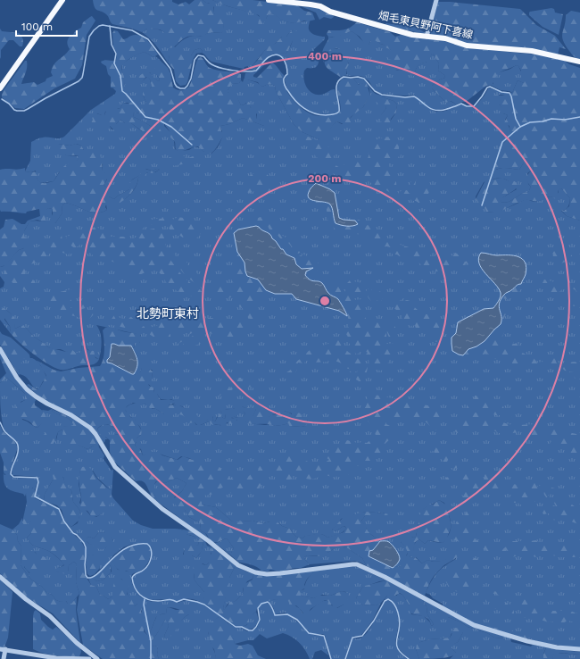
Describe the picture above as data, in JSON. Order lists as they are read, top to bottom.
{
  "streets": {
    "main road": ["畑毛東貝野阿下喜線"]
  },
  "districts": ["北勢町東村"],
  "scale_bar": "100 m",
  "rings": ["400 m", "200 m"]
}
